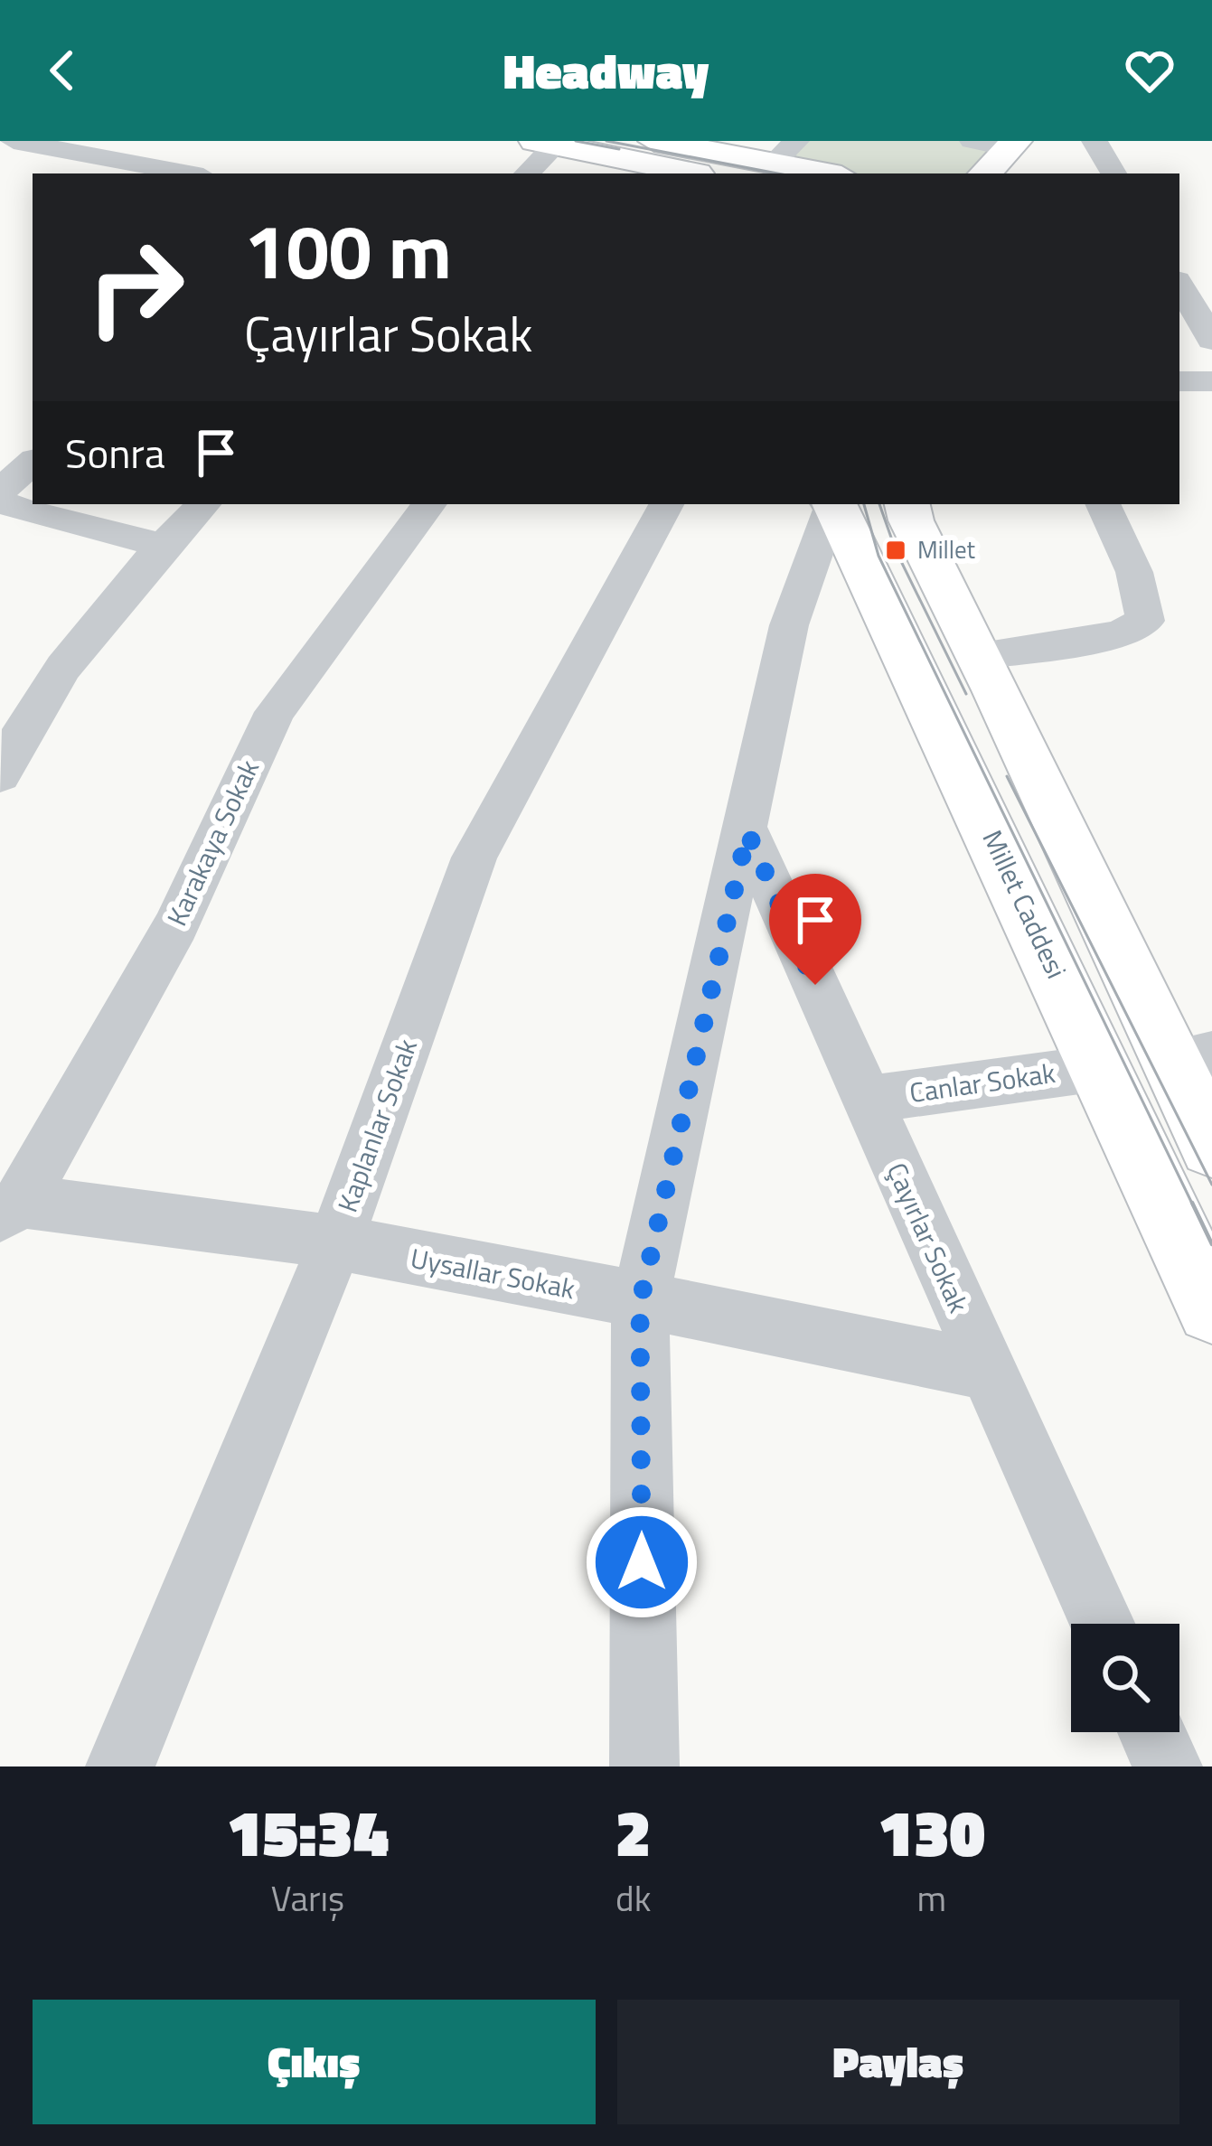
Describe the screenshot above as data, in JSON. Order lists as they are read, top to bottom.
{
  "streets": {
    "main road": ["Millet Caddesi"],
    "street": [
      "Karakaya Sokak",
      "Canlar Sokak",
      "Kaplanlar Sokak",
      "Çayırlar Sokak",
      "Uysallar Sokak"
    ]
  },
  "crossings": [
    ["Karakaya Sokak", "Uysallar Sokak"],
    ["Millet Caddesi", "Canlar Sokak"],
    ["Canlar Sokak", "Çayırlar Sokak"],
    ["Kaplanlar Sokak", "Uysallar Sokak"],
    ["Çayırlar Sokak", "Uysallar Sokak"]
  ],
  "places": {
    "transit": ["Millet"]
  },
  "page": {
    "header": "Headway",
    "turn": ["100 m", "Çayırlar Sokak"],
    "then": "Sonra",
    "eta": [
      "15:34",
      "Varış",
      "2",
      "dk",
      "130",
      "m"
    ],
    "buttons": ["Çıkış", "Paylaş"]
  }
}
